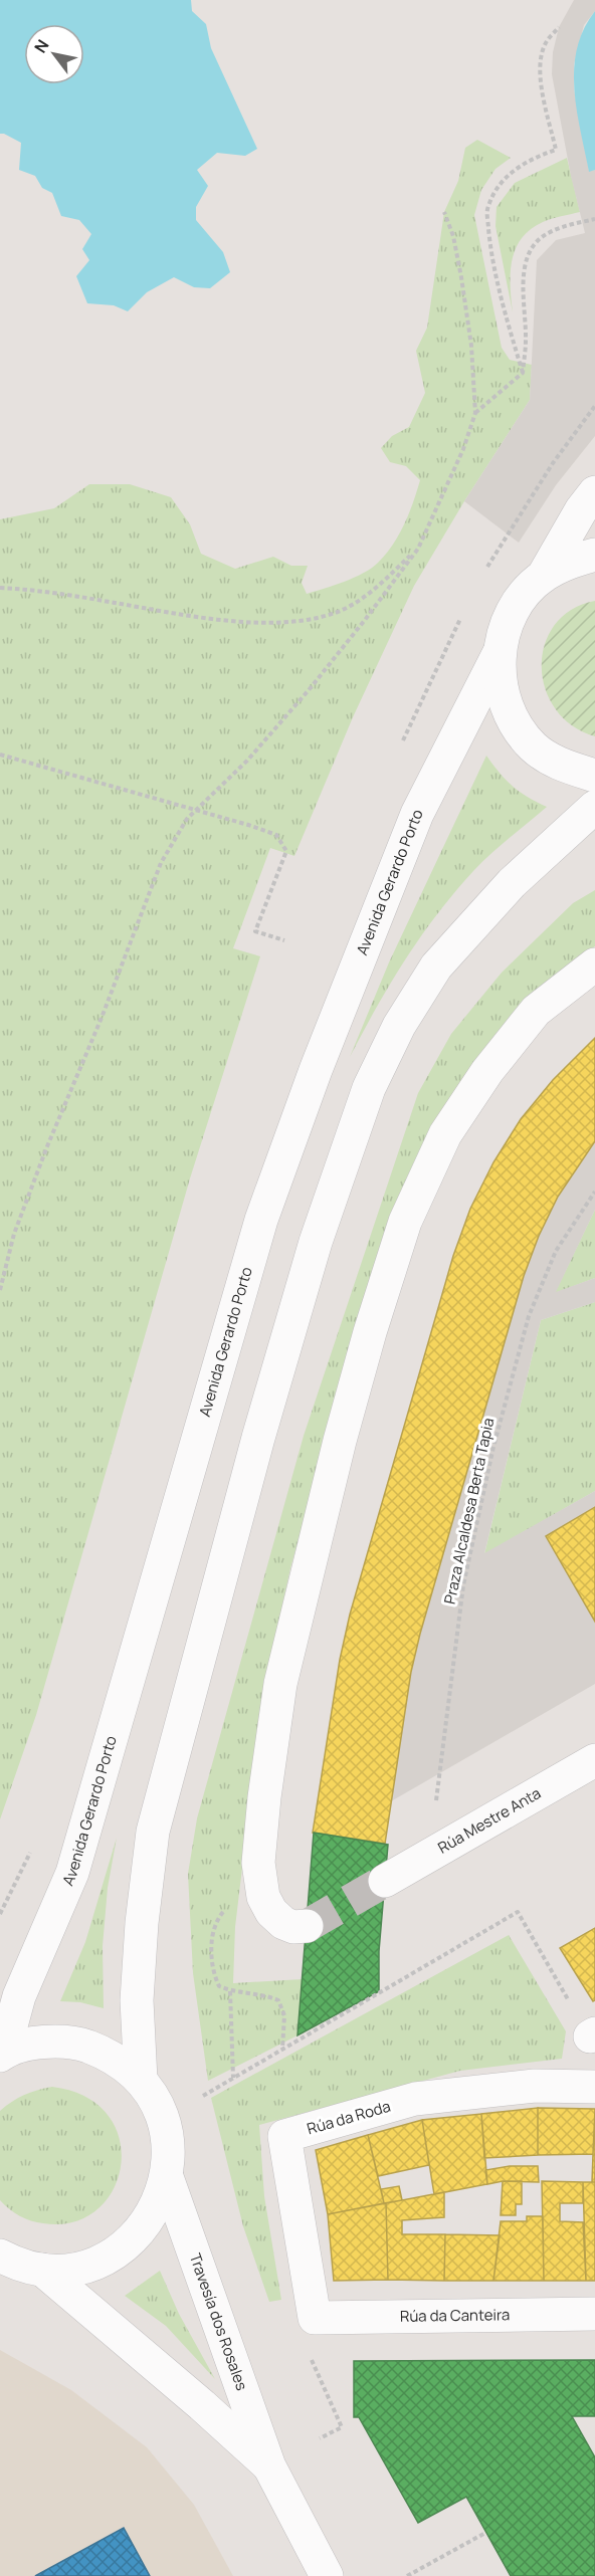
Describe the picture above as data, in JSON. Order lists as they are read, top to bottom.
{
  "streets": {
    "street": [
      "Avenida Gerardo Porto",
      "Rúa Mestre Anta",
      "Rúa da Roda",
      "Rúa da Canteira",
      "Travesía dos Rosales"
    ],
    "path": ["Praza Alcaldesa Berta Tapia"]
  },
  "crossings": [
    ["Praza Alcaldesa Berta Tapia", "Rúa Mestre Anta"],
    ["Rúa da Roda", "Rúa da Canteira"]
  ],
  "north": "top left"
}
